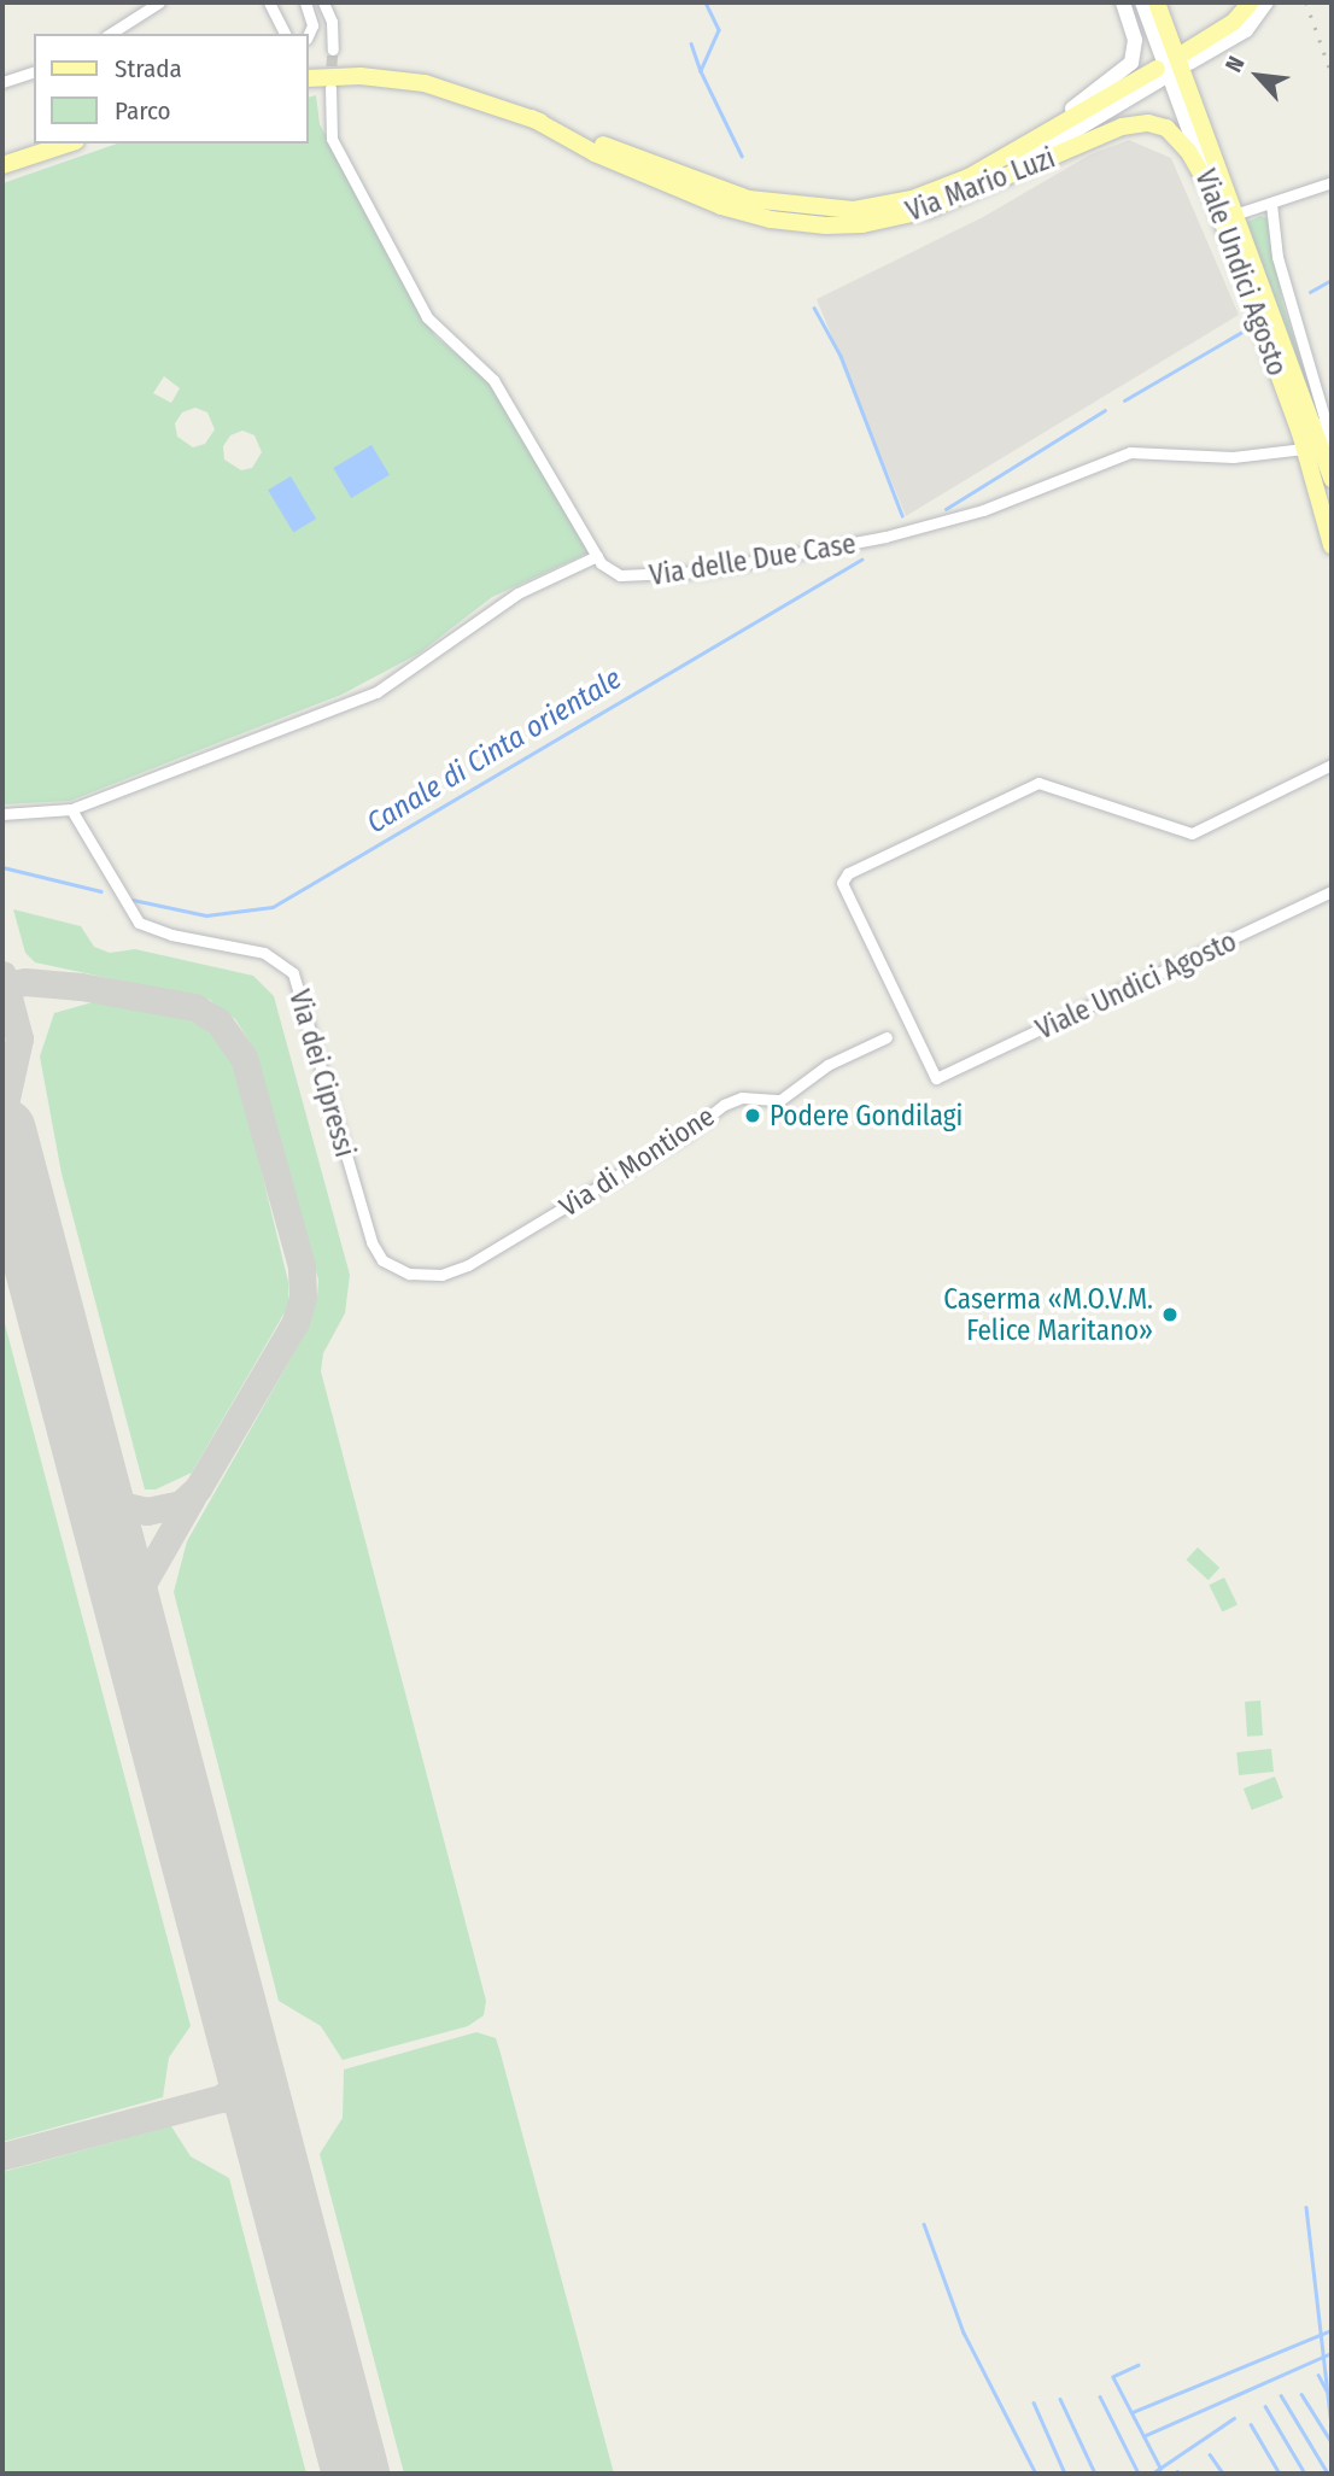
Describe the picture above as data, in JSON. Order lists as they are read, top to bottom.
{
  "streets": {
    "main road": ["Via Mario Luzi", "Viale Undici Agosto"],
    "street": ["Via delle Due Case", "Via dei Cipressi", "Via di Montione"]
  },
  "crossings": [
    ["Via Mario Luzi", "Viale Undici Agosto"],
    ["Viale Undici Agosto", "Via delle Due Case"],
    ["Via dei Cipressi", "Via di Montione"]
  ],
  "water": ["Canale di Cinta orientale"],
  "places": ["Podere Gondilagi", "Caserma «M.O.V.M. Felice Maritano»"],
  "legend": ["Strada", "Parco"],
  "north": "top left"
}
